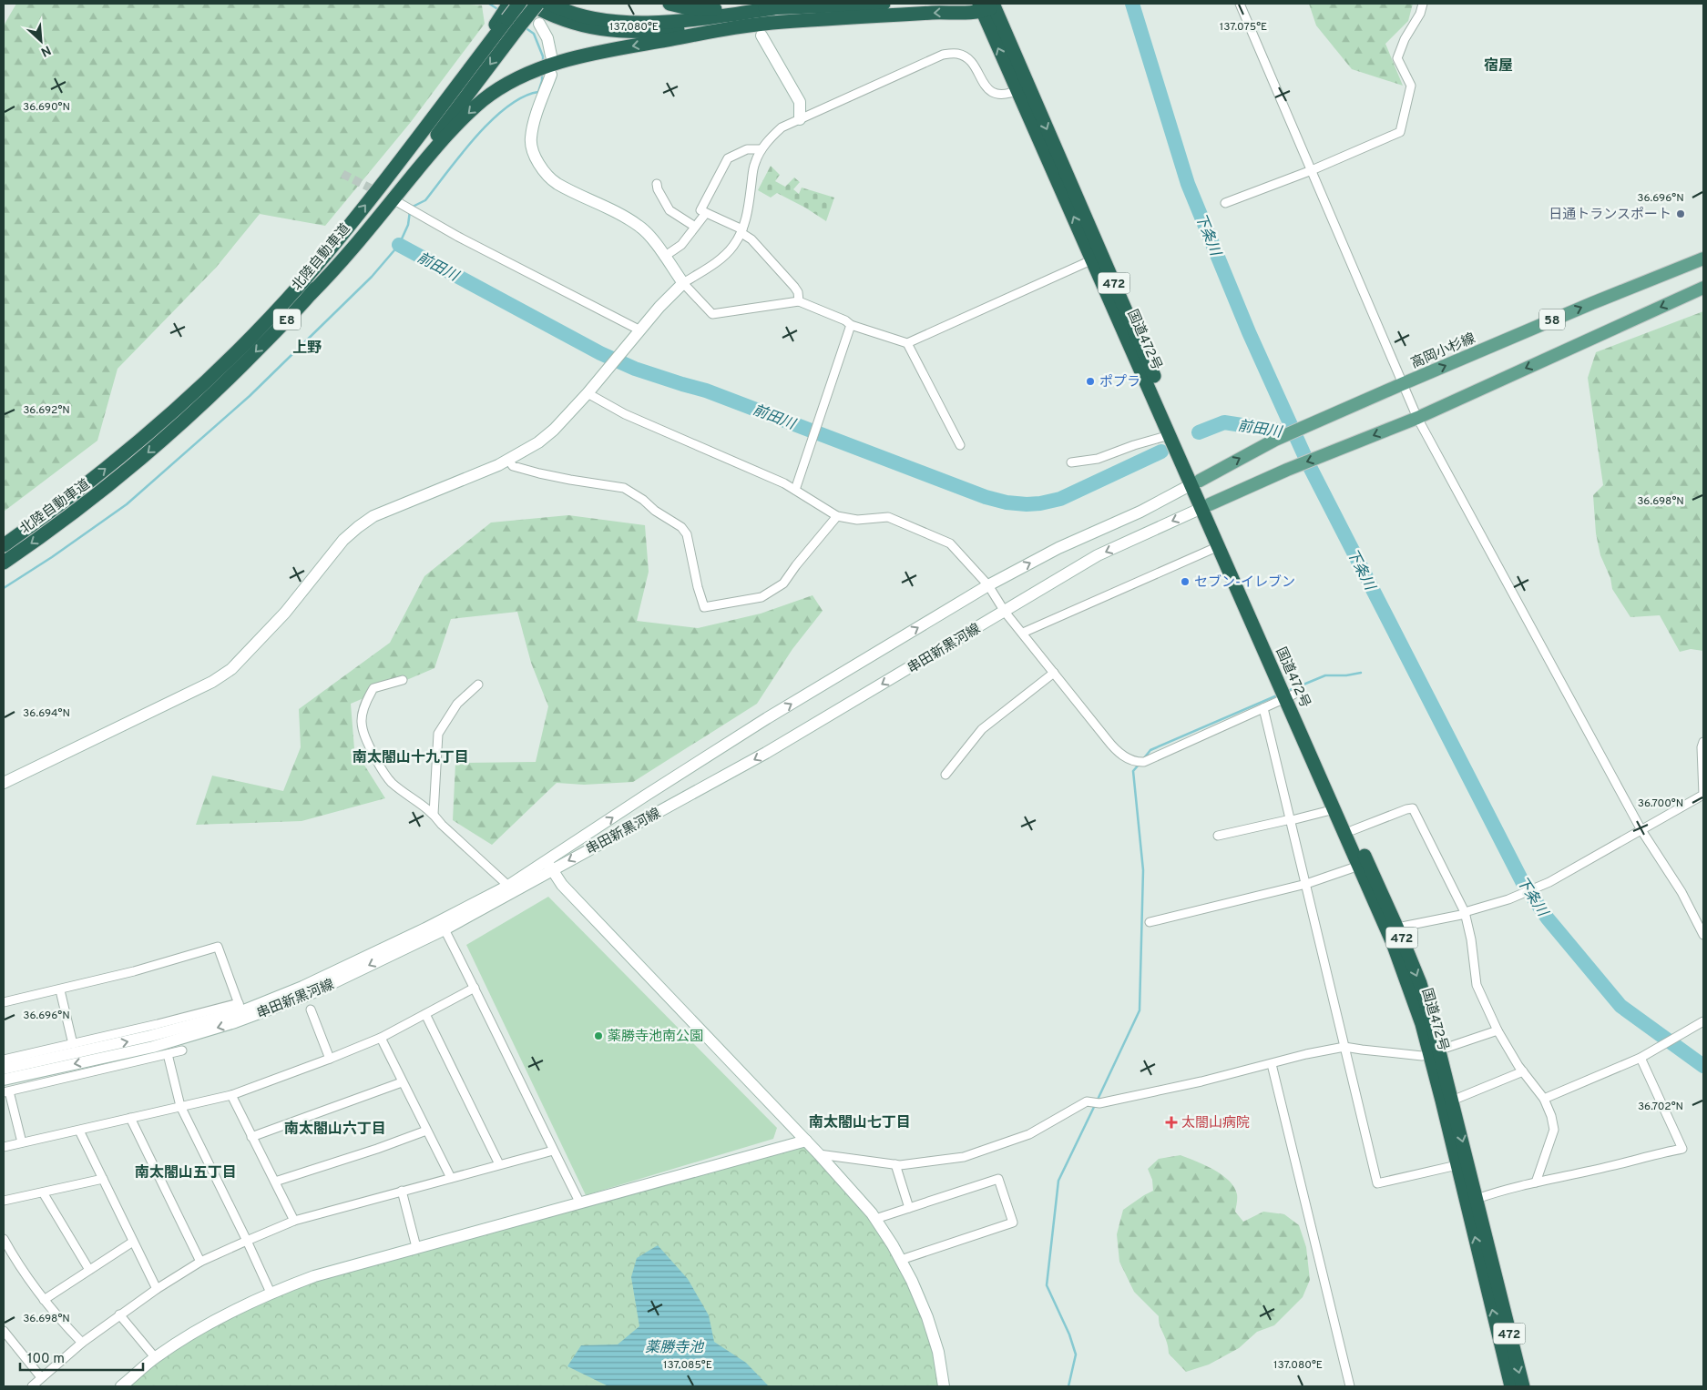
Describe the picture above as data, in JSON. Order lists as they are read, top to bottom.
{
  "streets": {
    "highway": [
      "北陸自動車道",
      "472",
      "E8",
      "国道472号"
    ],
    "main road": ["58", "高岡小杉線"],
    "street": ["串田新黒河線"]
  },
  "crossings": [
    ["58", "国道472号"],
    ["58", "串田新黒河線"],
    ["国道472号", "高岡小杉線"],
    ["国道472号", "串田新黒河線"],
    ["高岡小杉線", "串田新黒河線"]
  ],
  "districts": [
    "宿屋",
    "上野",
    "南太閤山十九丁目",
    "南太閤山七丁目",
    "南太閤山六丁目",
    "南太閤山五丁目"
  ],
  "water": ["下条川", "前田川", "薬勝寺池"],
  "places": {
    "other": [
      "日通トランスポート",
      "ポプラ",
      "セブン-イレブン",
      "薬勝寺池南公園"
    ],
    "health": ["太閤山病院"]
  },
  "scale_bar": "100 m",
  "north": "bottom right",
  "coordinates": [
    "137.080°E",
    "137.075°E",
    "36.690°N",
    "36.696°N",
    "36.692°N",
    "36.698°N",
    "36.694°N",
    "36.700°N",
    "36.702°N",
    "137.085°E"
  ]
}
